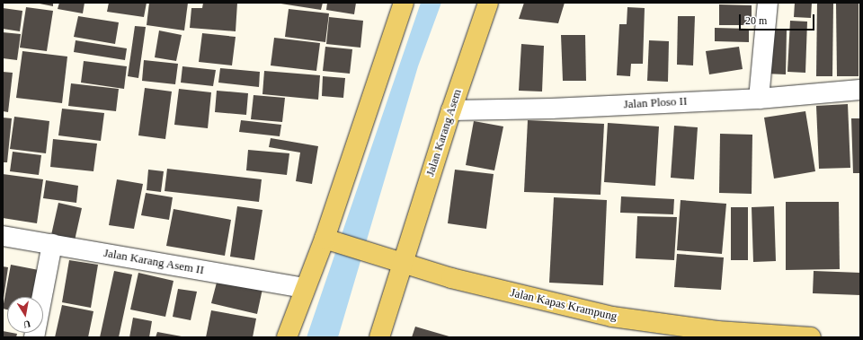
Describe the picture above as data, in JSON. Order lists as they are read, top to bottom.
{
  "streets": {
    "main road": ["Jalan Karang Asem", "Jalan Kapas Krampung"],
    "street": ["Jalan Ploso II", "Jalan Karang Asem II"]
  },
  "crossings": [
    ["Jalan Ploso II", "Jalan Karang Asem"],
    ["Jalan Karang Asem", "Jalan Kapas Krampung"]
  ],
  "scale_bar": "20 m",
  "north": "bottom"
}
